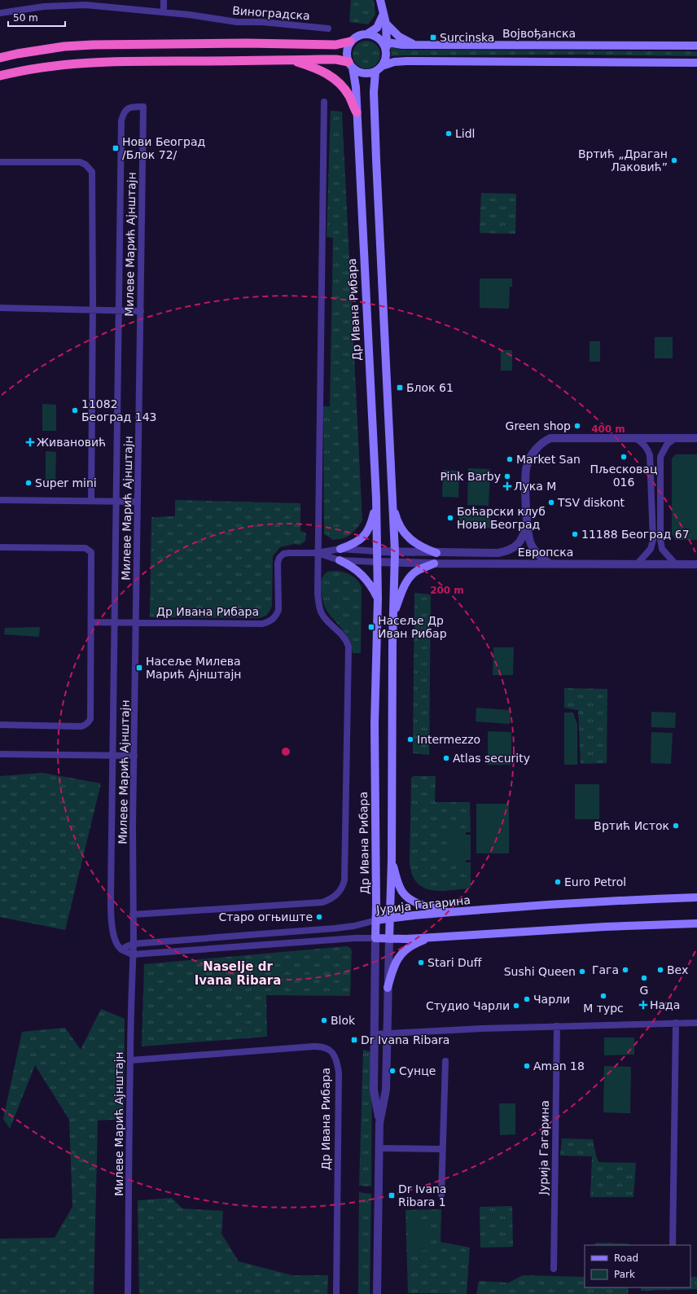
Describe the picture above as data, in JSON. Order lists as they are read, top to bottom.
{
  "streets": {
    "main road": ["Војвођанска", "Др Ивана Рибара", "Јурија Гагарина"],
    "street": ["Виноградска", "Милеве Марић Ајнштајн", "Европска"]
  },
  "crossings": [
    ["Војвођанска", "Др Ивана Рибара"],
    ["Милеве Марић Ајнштајн", "Др Ивана Рибара"],
    ["Милеве Марић Ајнштајн", "Јурија Гагарина"],
    ["Др Ивана Рибара", "Европска"],
    ["Др Ивана Рибара", "Јурија Гагарина"]
  ],
  "districts": ["Naselje dr Ivana Ribara"],
  "places": {
    "transit": [
      "Surcinska",
      "Нови Београд /Блок 72/",
      "Блок 61",
      "Насеље Др Иван Рибар",
      "Насеље Милева Марић Ајнштајн",
      "Dr Ivana Ribara",
      "Dr Ivana Ribara 1"
    ],
    "other": [
      "Lidl",
      "Вртић „Драган Лаковић”",
      "11082 Београд 143",
      "Green shop",
      "Пљесковац 016",
      "Market San",
      "Pink Barby",
      "Super mini",
      "TSV diskont",
      "Боћарски клуб Нови Београд",
      "11188 Београд 67",
      "Intermezzo",
      "Atlas security",
      "Вртић Исток",
      "Euro Petrol",
      "Старо огњиште",
      "Stari Duff",
      "Гага",
      "Bex",
      "Sushi Queen",
      "G",
      "М турс",
      "Чарли",
      "Студио Чарли",
      "Blok",
      "Aman 18",
      "Сунце"
    ],
    "health": ["Живановић", "Лука М", "Нада"]
  },
  "legend": ["Road", "Park"],
  "scale_bar": "50 m",
  "rings": ["400 m", "200 m"]
}
